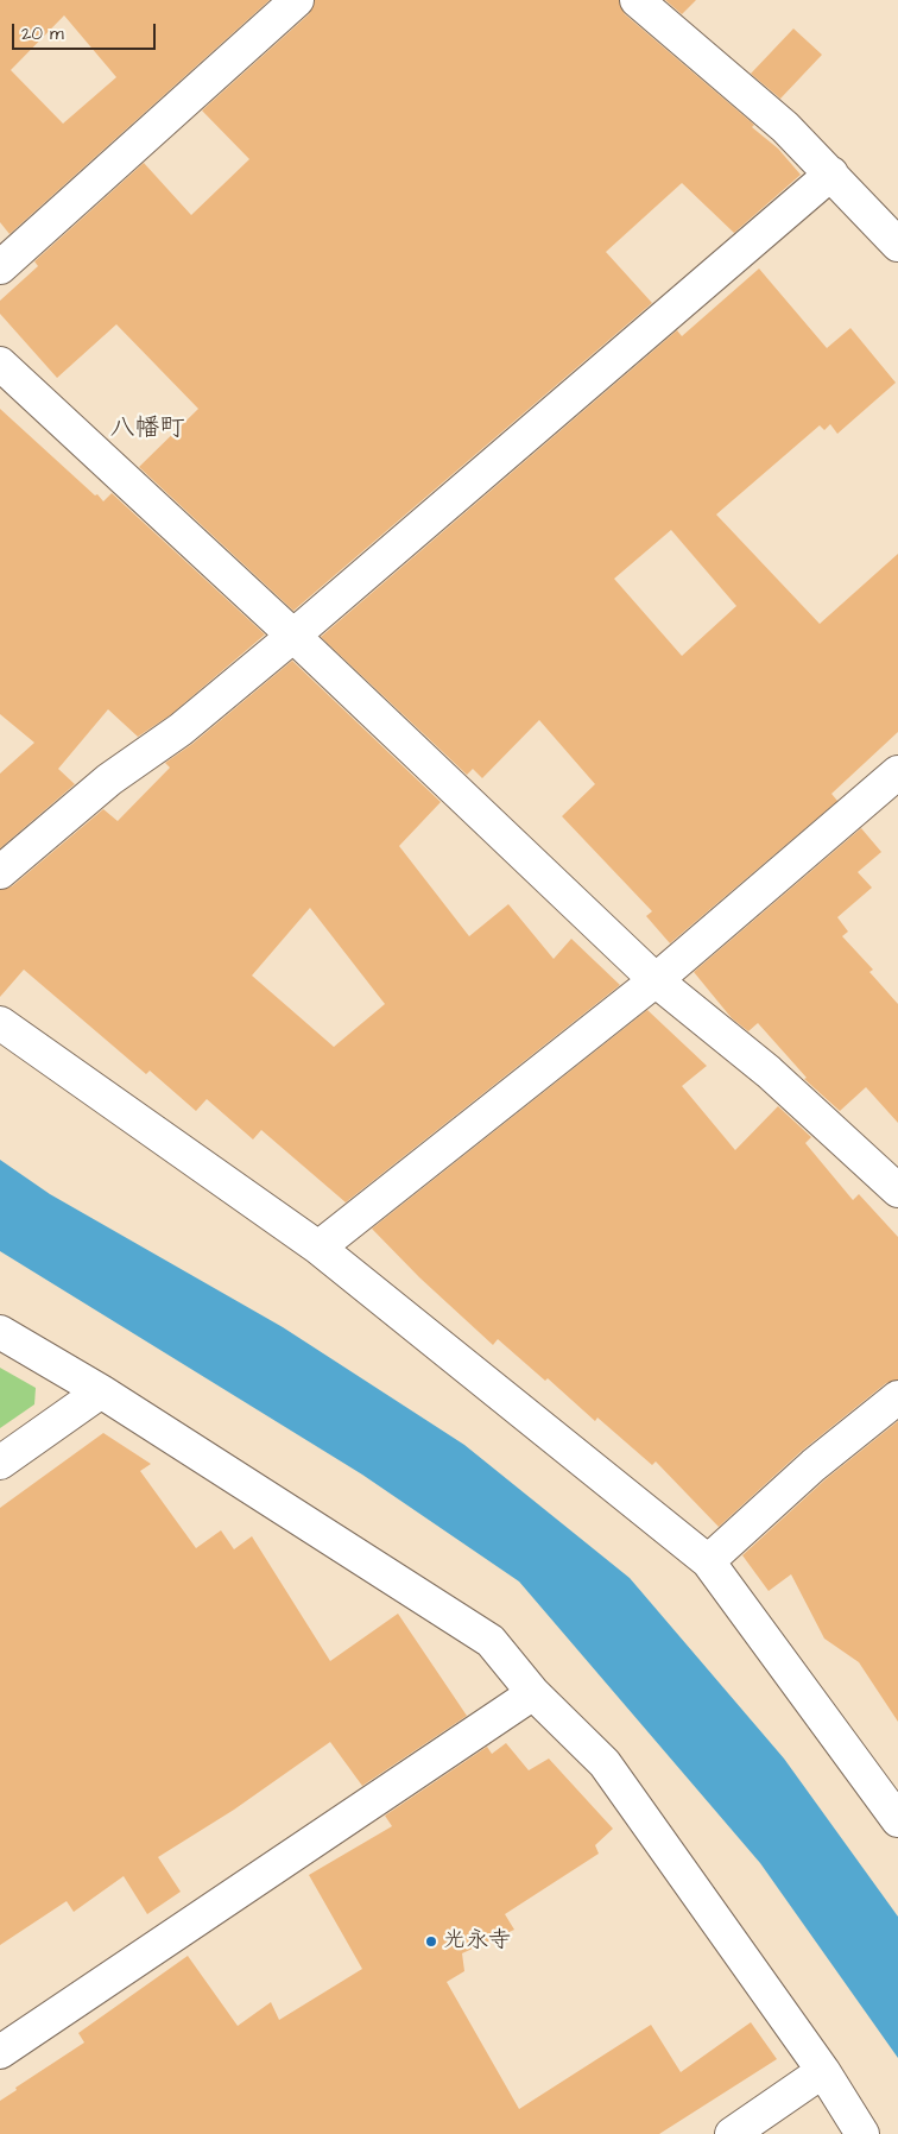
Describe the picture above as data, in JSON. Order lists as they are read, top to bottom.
{
  "districts": ["八幡町"],
  "places": ["光永寺"],
  "scale_bar": "20 m"
}
